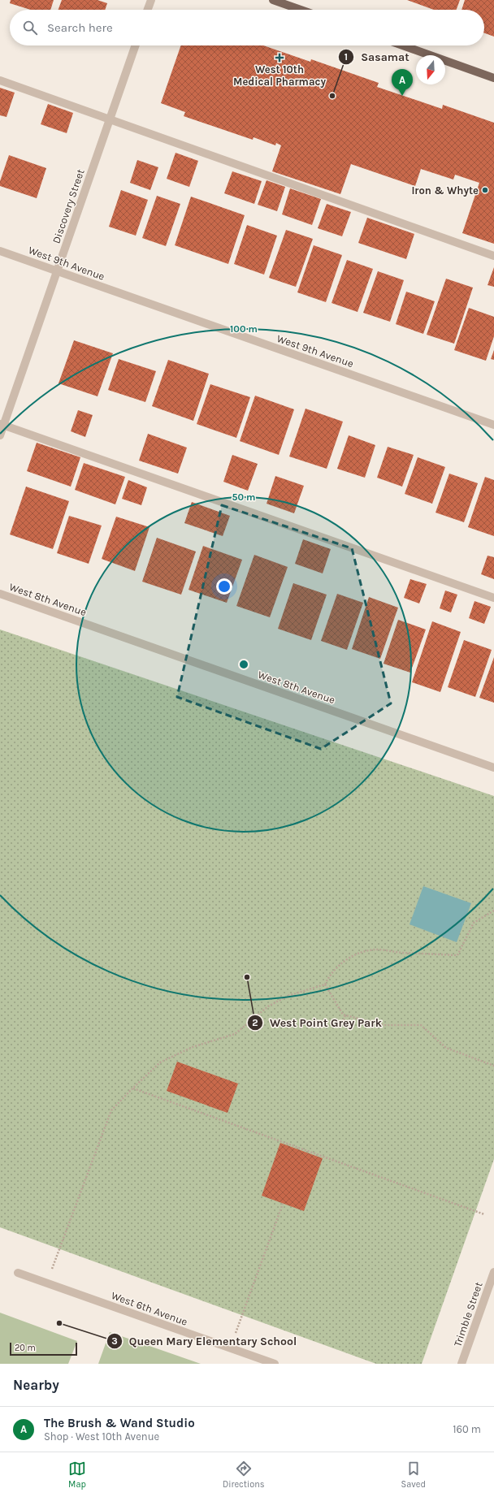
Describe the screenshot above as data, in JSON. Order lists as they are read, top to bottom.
{
  "streets": {
    "street": [
      "Discovery Street",
      "West 9th Avenue",
      "West 8th Avenue",
      "West 6th Avenue",
      "Trimble Street"
    ]
  },
  "crossings": [
    ["Discovery Street", "West 9th Avenue"]
  ],
  "places": {
    "health": ["West 10th Medical Pharmacy"],
    "other": [
      "Sasamat",
      "Iron & Whyte",
      "West Point Grey Park",
      "Queen Mary Elementary School"
    ]
  },
  "scale_bar": "20 m",
  "north": "bottom",
  "page": {
    "search": "Search here",
    "pins": "A",
    "scale": "20 m",
    "heading": "Nearby",
    "list": [
      {
        "mark": "A",
        "name": "The Brush & Wand Studio",
        "note": "Shop · West 10th Avenue",
        "value": "160 m"
      }
    ],
    "nav": ["Map", "Directions", "Saved"]
  },
  "rings": ["100 m", "50 m"]
}
